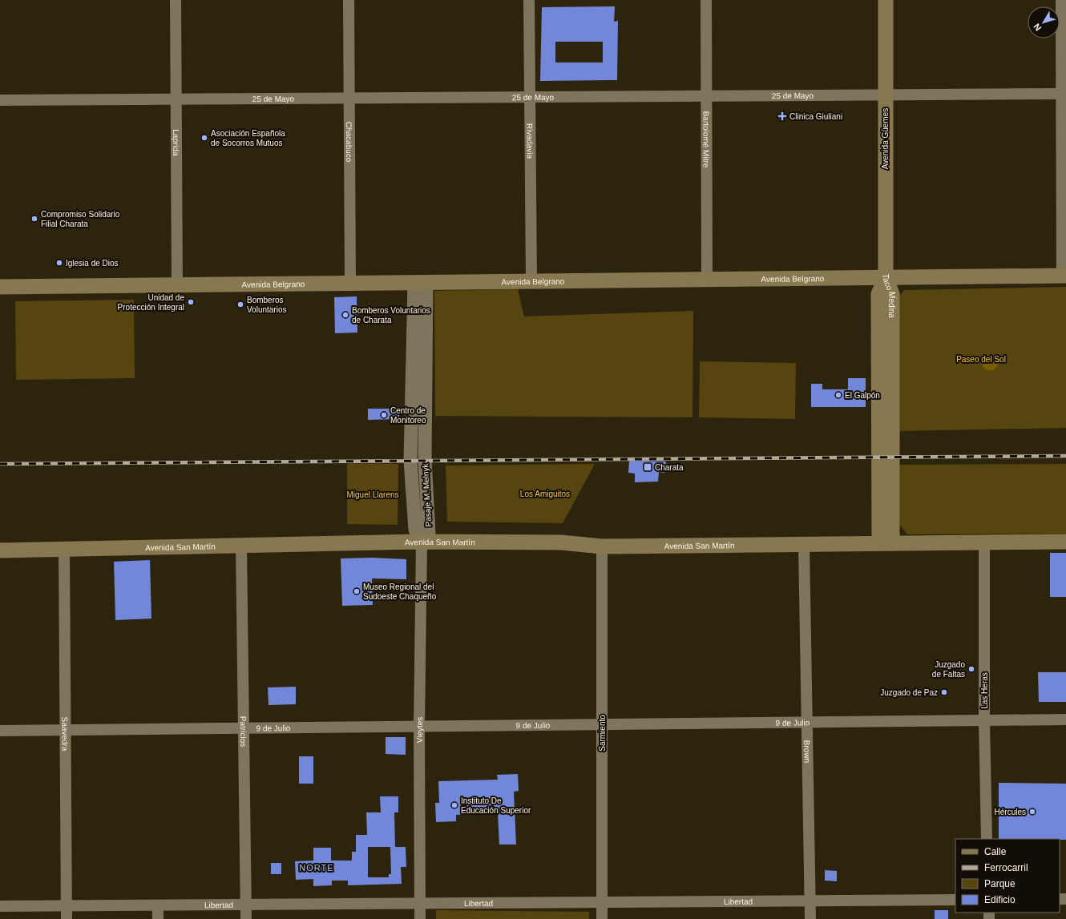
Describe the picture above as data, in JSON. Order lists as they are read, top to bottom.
{
  "streets": {
    "main road": [
      "Avenida Güemes",
      "Avenida Belgrano",
      "Taco Medina",
      "Avenida San Martín"
    ],
    "street": [
      "25 de Mayo",
      "Bartolomé Mitre",
      "Rivadavia",
      "Chacabuco",
      "Laprida",
      "Pasaje M. Melnyk",
      "Las Heras",
      "9 de Julio",
      "Vieytes",
      "Patricios",
      "Sarmiento",
      "Saavedra",
      "Brown",
      "Libertad"
    ]
  },
  "crossings": [
    ["25 de Mayo", "Avenida Güemes"],
    ["25 de Mayo", "Bartolomé Mitre"],
    ["25 de Mayo", "Rivadavia"],
    ["25 de Mayo", "Chacabuco"],
    ["25 de Mayo", "Laprida"],
    ["Avenida Güemes", "Avenida Belgrano"],
    ["Avenida Güemes", "Taco Medina"],
    ["Bartolomé Mitre", "Avenida Belgrano"],
    ["Rivadavia", "Avenida Belgrano"],
    ["Chacabuco", "Avenida Belgrano"],
    ["Laprida", "Avenida Belgrano"],
    ["Avenida Belgrano", "Taco Medina"],
    ["Avenida Belgrano", "Pasaje M. Melnyk"],
    ["Taco Medina", "Avenida San Martín"],
    ["Pasaje M. Melnyk", "Avenida San Martín"],
    ["Pasaje M. Melnyk", "Vieytes"],
    ["Avenida San Martín", "Las Heras"],
    ["Avenida San Martín", "Vieytes"],
    ["Avenida San Martín", "Patricios"],
    ["Avenida San Martín", "Sarmiento"],
    ["Avenida San Martín", "Saavedra"],
    ["Avenida San Martín", "Brown"],
    ["Las Heras", "9 de Julio"],
    ["9 de Julio", "Vieytes"],
    ["9 de Julio", "Patricios"],
    ["9 de Julio", "Sarmiento"],
    ["9 de Julio", "Saavedra"],
    ["9 de Julio", "Brown"],
    ["Vieytes", "Libertad"],
    ["Patricios", "Libertad"],
    ["Sarmiento", "Libertad"],
    ["Saavedra", "Libertad"],
    ["Brown", "Libertad"]
  ],
  "districts": ["NORTE"],
  "parks": ["Paseo del Sol", "Los Amiguitos", "Miguel Llarens"],
  "places": {
    "health": ["Clinica Giuliani"],
    "other": [
      "Asociación Española de Socorros Mutuos",
      "Compromiso Solidario Filial Charata",
      "Iglesia de Dios",
      "Unidad de Protección Integral",
      "Bomberos Voluntarios",
      "Bomberos Voluntarios de Charata",
      "El Galpón",
      "Centro de Monitoreo",
      "Museo Regional del Sudoeste Chaqueño",
      "Juzgado de Faltas",
      "Juzgado de Paz",
      "Instituto De Educación Superior",
      "Hércules"
    ],
    "transit": ["Charata"]
  },
  "legend": [
    "Calle",
    "Ferrocarril",
    "Parque",
    "Edificio"
  ],
  "north": "bottom left"
}
